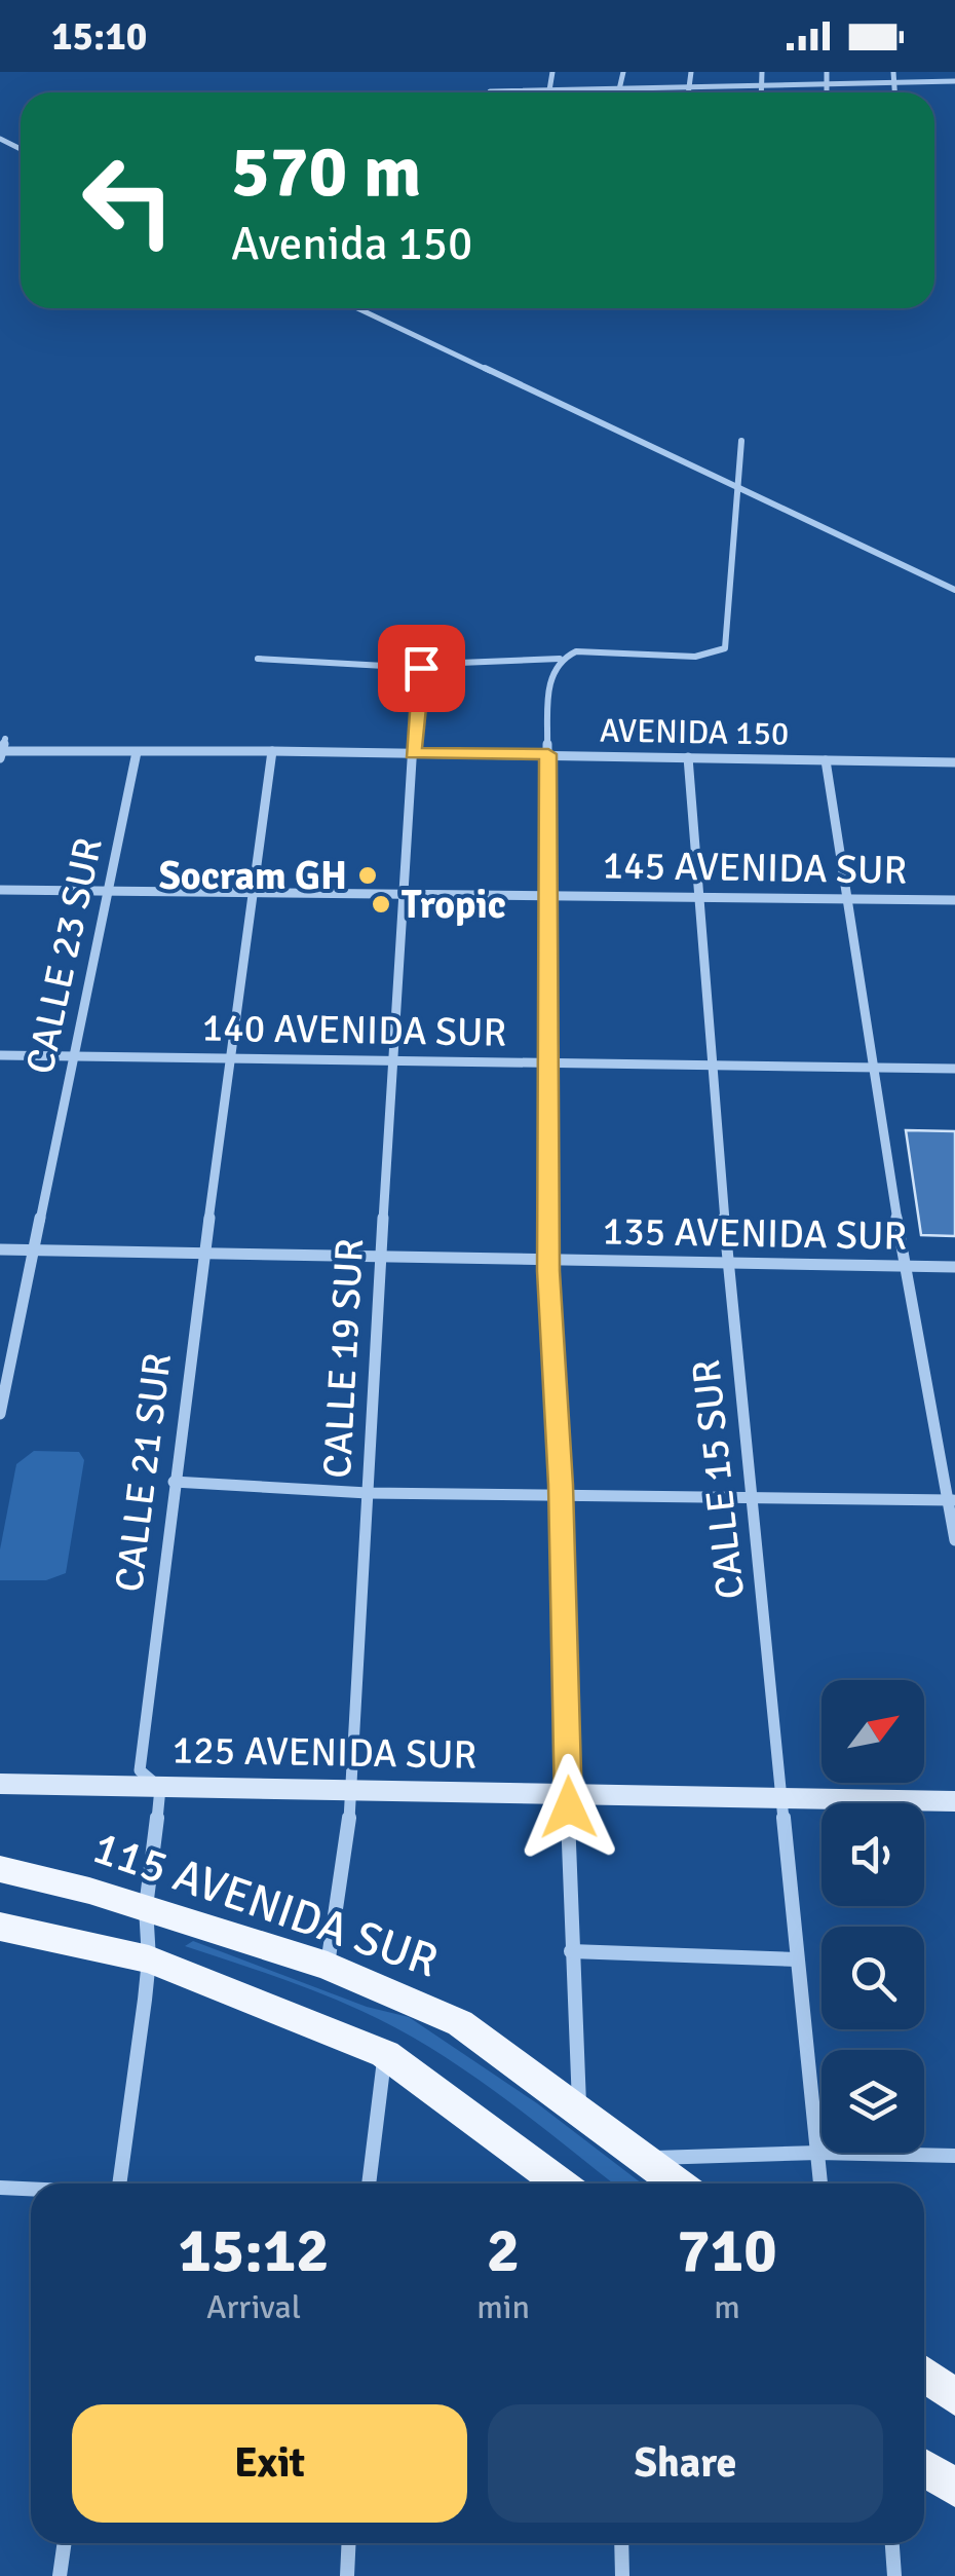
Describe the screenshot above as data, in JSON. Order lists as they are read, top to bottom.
{
  "streets": {
    "main road": ["115 AVENIDA SUR"],
    "street": [
      "AVENIDA 150",
      "145 AVENIDA SUR",
      "CALLE 23 SUR",
      "140 AVENIDA SUR",
      "135 AVENIDA SUR",
      "CALLE 19 SUR",
      "CALLE 21 SUR",
      "CALLE 15 SUR",
      "125 AVENIDA SUR"
    ]
  },
  "crossings": [
    ["AVENIDA 150", "CALLE 23 SUR"],
    ["AVENIDA 150", "CALLE 19 SUR"],
    ["AVENIDA 150", "CALLE 21 SUR"],
    ["AVENIDA 150", "CALLE 15 SUR"],
    ["145 AVENIDA SUR", "CALLE 23 SUR"],
    ["145 AVENIDA SUR", "CALLE 19 SUR"],
    ["145 AVENIDA SUR", "CALLE 21 SUR"],
    ["145 AVENIDA SUR", "CALLE 15 SUR"],
    ["CALLE 23 SUR", "140 AVENIDA SUR"],
    ["CALLE 23 SUR", "135 AVENIDA SUR"],
    ["140 AVENIDA SUR", "CALLE 19 SUR"],
    ["140 AVENIDA SUR", "CALLE 21 SUR"],
    ["140 AVENIDA SUR", "CALLE 15 SUR"],
    ["135 AVENIDA SUR", "CALLE 19 SUR"],
    ["135 AVENIDA SUR", "CALLE 21 SUR"],
    ["135 AVENIDA SUR", "CALLE 15 SUR"],
    ["CALLE 19 SUR", "125 AVENIDA SUR"],
    ["CALLE 19 SUR", "115 AVENIDA SUR"],
    ["CALLE 21 SUR", "125 AVENIDA SUR"],
    ["CALLE 21 SUR", "115 AVENIDA SUR"],
    ["CALLE 15 SUR", "125 AVENIDA SUR"]
  ],
  "places": ["Socram GH", "Tropic"],
  "north": "top right",
  "page": {
    "status": "15:10",
    "turn": ["570 m", "Avenida 150"],
    "eta": [
      "15:12",
      "Arrival",
      "2",
      "min",
      "710",
      "m"
    ],
    "buttons": ["Exit", "Share"]
  }
}
